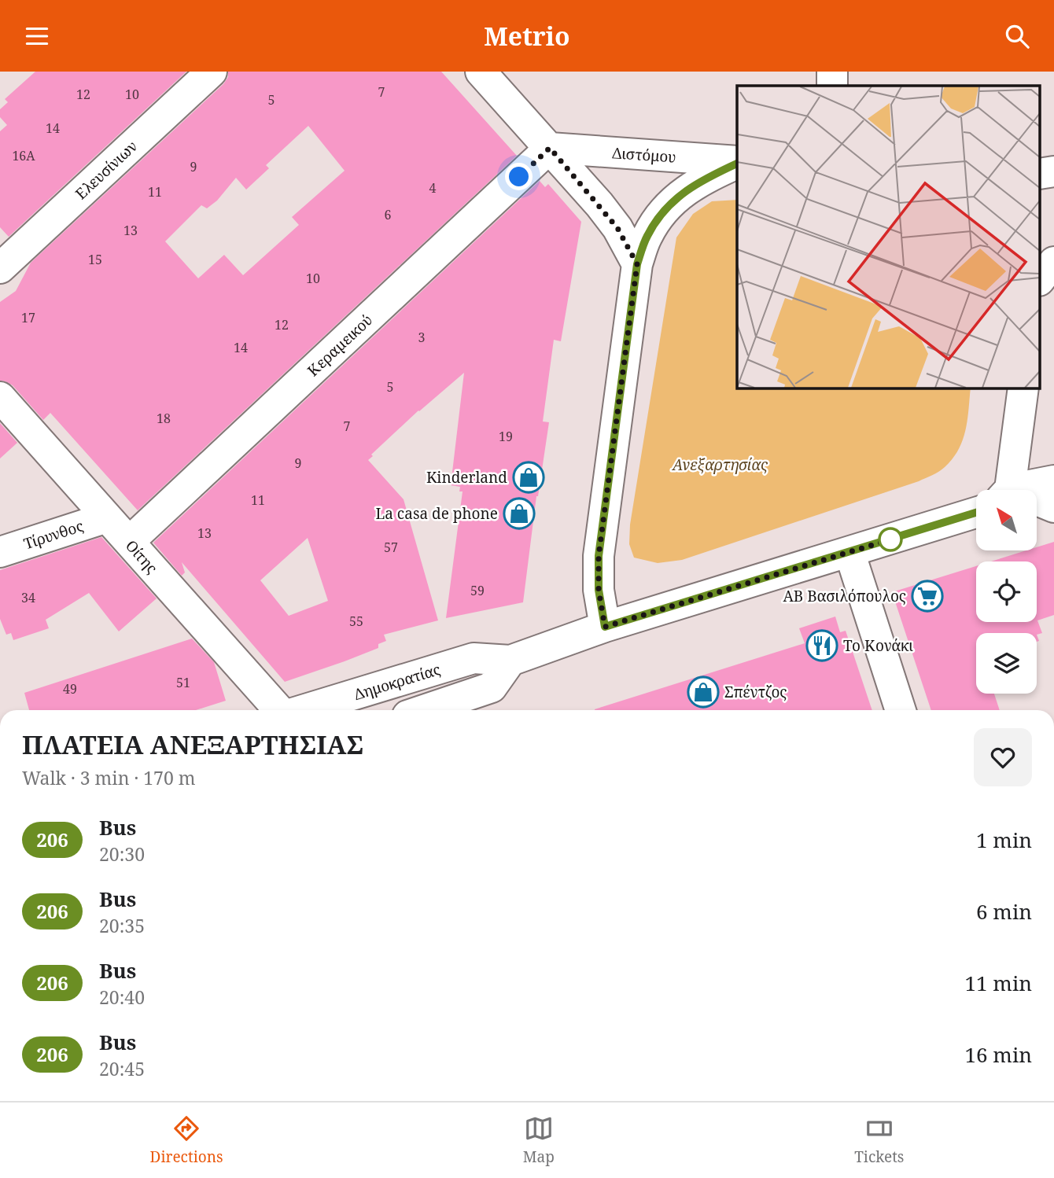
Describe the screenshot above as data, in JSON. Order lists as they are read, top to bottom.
{
  "streets": {
    "street": [
      "Διστόμου",
      "Ελευσίνιων",
      "Κεραµεικού",
      "Τίρυνθος",
      "Οίτης",
      "Δημοκρατίας"
    ]
  },
  "crossings": [
    ["Διστόμου", "Κεραµεικού"],
    ["Κεραµεικού", "Οίτης"],
    ["Τίρυνθος", "Οίτης"]
  ],
  "parks": ["Ανεξαρτησίας"],
  "places": {
    "shop": ["Kinderland", "La casa de phone", "Σπέντζος"],
    "supermarket": ["ΑΒ Βασιλόπουλος"],
    "restaurant": ["Το Κονάκι"]
  },
  "lines": ["bus line 206"],
  "house_numbers": [
    "7",
    "12",
    "10",
    "5",
    "14",
    "16Α",
    "9",
    "4",
    "11",
    "6",
    "13",
    "15",
    "10",
    "17",
    "12",
    "3",
    "14",
    "5",
    "18",
    "7",
    "19",
    "9",
    "11",
    "13",
    "57",
    "59",
    "34",
    "55",
    "51",
    "49"
  ],
  "north": "top left",
  "page": {
    "header": "Metrio",
    "heading": ["ΠΛΑΤΕΙΑ ΑΝΕΞΑΡΤΗΣΙΑΣ", "Walk · 3 min · 170 m"],
    "list": [
      {
        "mark": "206",
        "name": "Bus",
        "note": "20:30",
        "value": "1 min"
      },
      {
        "mark": "206",
        "name": "Bus",
        "note": "20:35",
        "value": "6 min"
      },
      {
        "mark": "206",
        "name": "Bus",
        "note": "20:40",
        "value": "11 min"
      },
      {
        "mark": "206",
        "name": "Bus",
        "note": "20:45",
        "value": "16 min"
      }
    ],
    "tabs": ["Directions", "Map", "Tickets"]
  }
}
